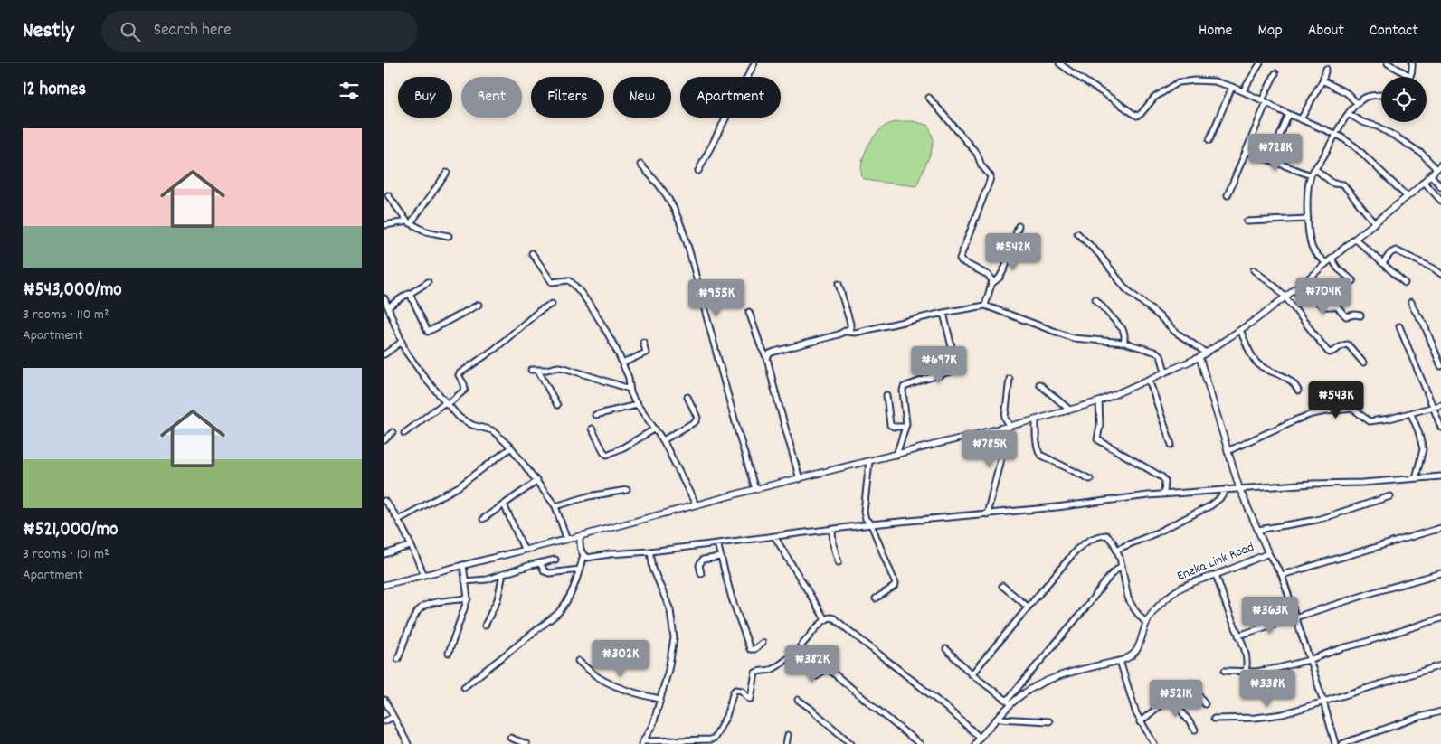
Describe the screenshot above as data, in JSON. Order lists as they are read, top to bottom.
{
  "streets": {
    "street": ["Eneka Link Road"]
  },
  "page": {
    "header": "Nestly",
    "search": "Search here",
    "nav": [
      "Home",
      "Map",
      "About",
      "Contact"
    ],
    "heading": "12 homes",
    "chip": [
      "Buy",
      "Rent",
      "Filters",
      "New",
      "Apartment"
    ],
    "list": [
      {
        "name": "₦543,000/mo",
        "note": "3 rooms · 110 m² · Apartment"
      },
      {
        "name": "₦521,000/mo",
        "note": "3 rooms · 101 m² · Apartment"
      }
    ],
    "price": [
      "₦728K",
      "₦542K",
      "₦704K",
      "₦955K",
      "₦697K",
      "₦543K",
      "₦785K",
      "₦363K",
      "₦302K",
      "₦382K",
      "₦338K",
      "₦521K"
    ]
  }
}
